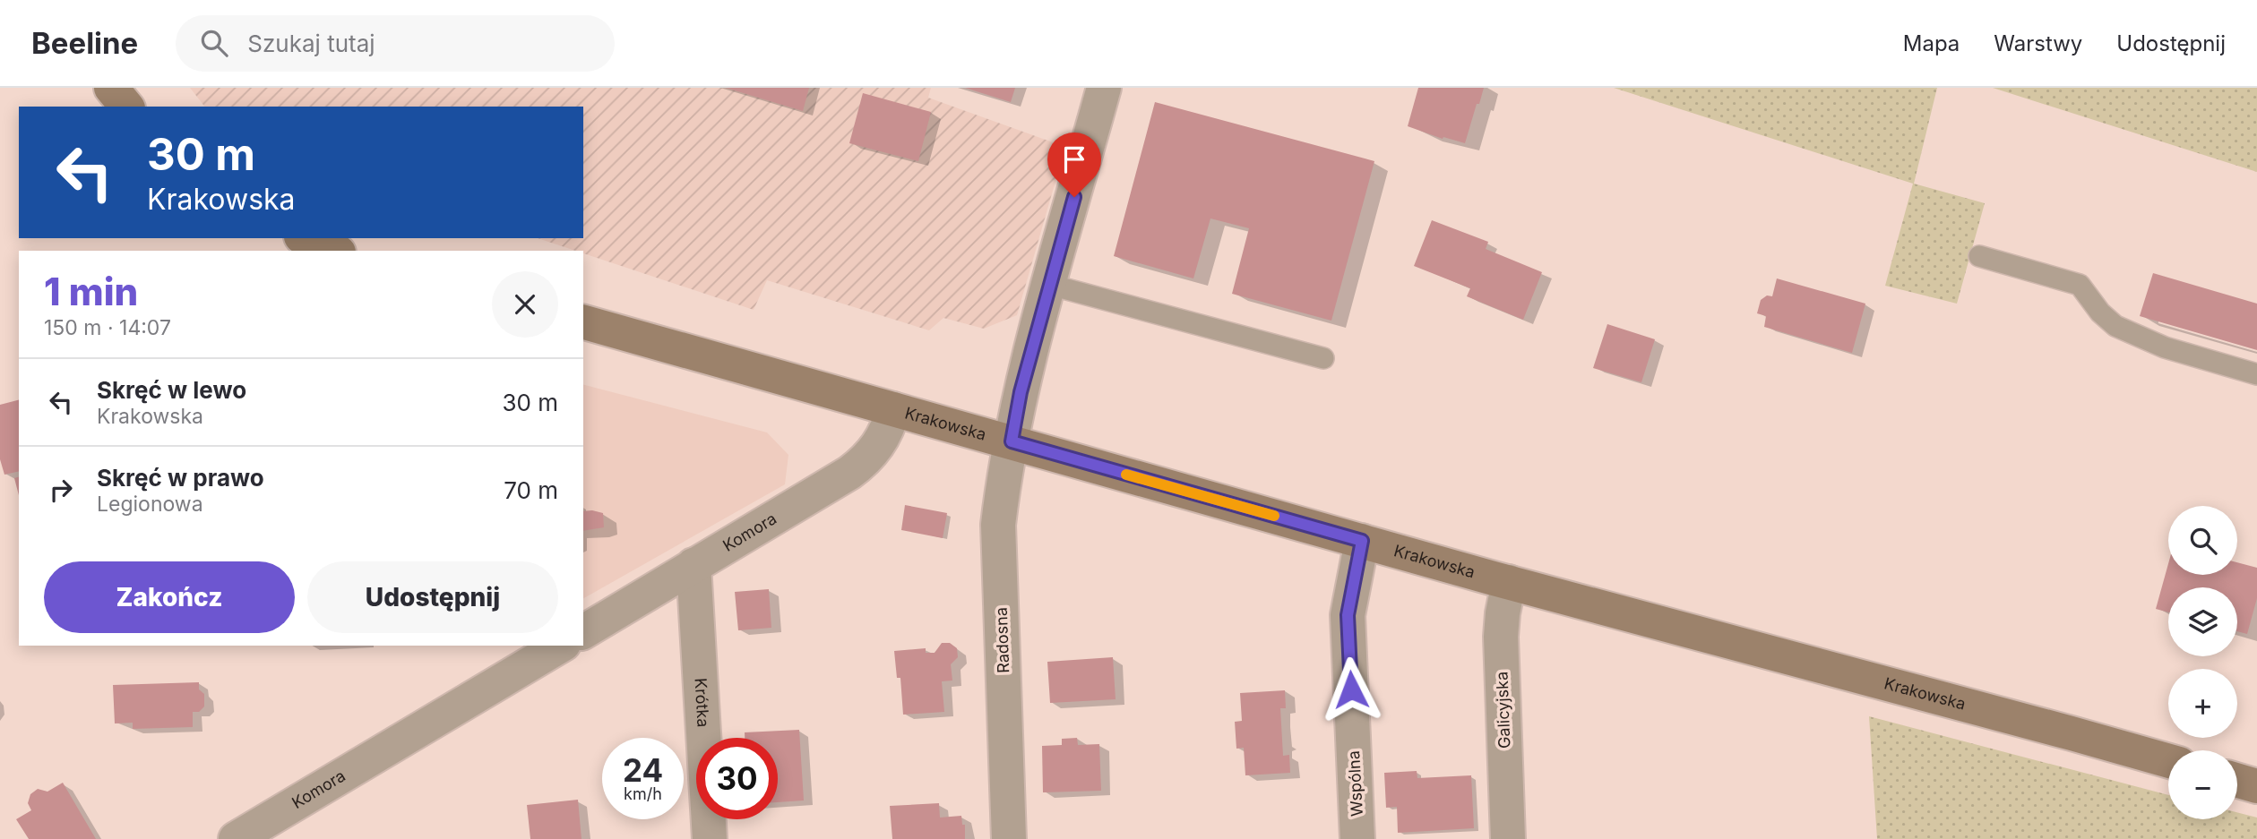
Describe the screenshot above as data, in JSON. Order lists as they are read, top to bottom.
{
  "streets": {
    "main road": ["Krakowska"],
    "street": [
      "Komora",
      "Radosna",
      "Krótka",
      "Galicyjska",
      "Wspólna"
    ]
  },
  "crossings": [
    ["Krakowska", "Komora"],
    ["Krakowska", "Radosna"],
    ["Krakowska", "Galicyjska"],
    ["Krakowska", "Wspólna"],
    ["Komora", "Krótka"]
  ],
  "page": {
    "header": "Beeline",
    "search": "Szukaj tutaj",
    "nav": ["Mapa", "Warstwy", "Udostępnij"],
    "turn": ["30 m", "Krakowska"],
    "heading": ["1 min", "150 m · 14:07"],
    "list": [
      {
        "name": "Skręć w lewo",
        "note": "Krakowska",
        "value": "30 m"
      },
      {
        "name": "Skręć w prawo",
        "note": "Legionowa",
        "value": "70 m"
      }
    ],
    "map_buttons": ["+", "−"],
    "buttons": ["Zakończ", "Udostępnij"],
    "speed": "24 km/h",
    "limit": "30"
  }
}
